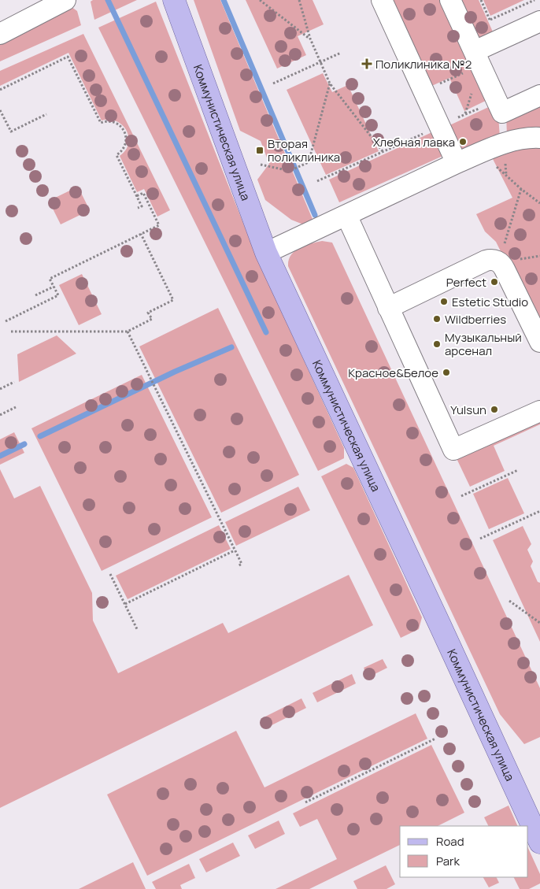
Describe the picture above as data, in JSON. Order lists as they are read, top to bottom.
{
  "streets": {
    "main road": ["Коммунистическая улица"]
  },
  "places": {
    "health": ["Поликлиника №2"],
    "other": [
      "Хлебная лавка",
      "Perfect",
      "Estetic Studio",
      "Wildberries",
      "Музыкальный арсенал",
      "Красное&Белое",
      "Yulsun"
    ],
    "transit": ["Вторая поликлиника"]
  },
  "legend": ["Road", "Park"]
}
